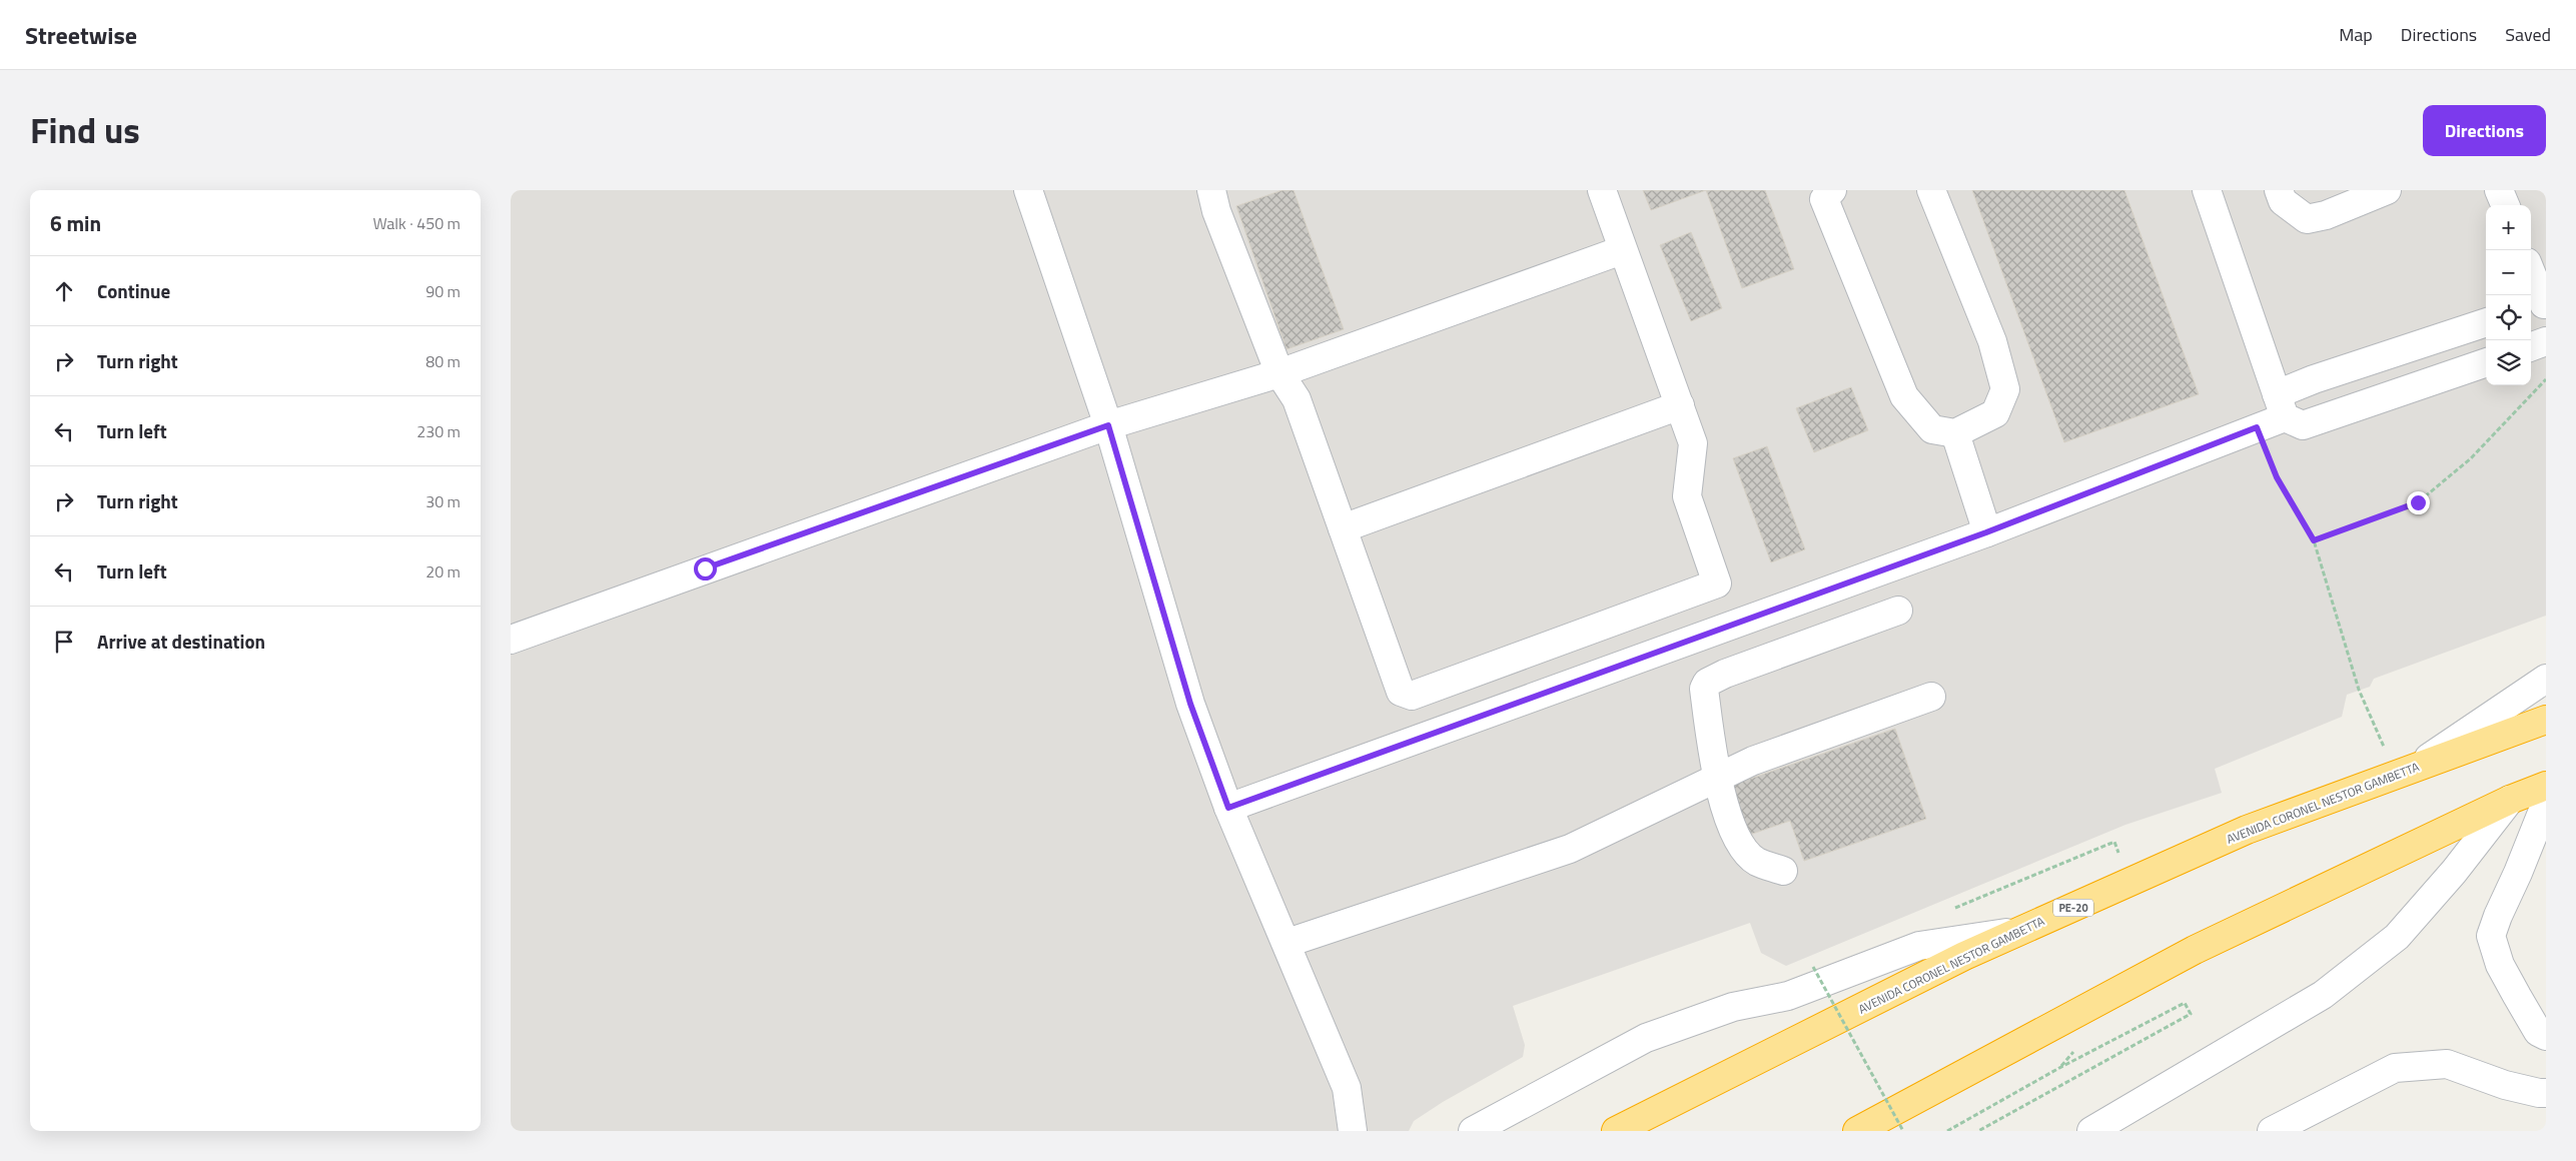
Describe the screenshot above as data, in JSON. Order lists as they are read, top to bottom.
{
  "streets": {
    "highway": ["AVENIDA CORONEL NESTOR GAMBETTA", "PE-20"]
  },
  "page": {
    "header": "Streetwise",
    "nav": ["Map", "Directions", "Saved"],
    "title": "Find us",
    "buttons": "Directions",
    "heading": ["6 min", "Walk · 450 m"],
    "map_buttons": ["+", "−"],
    "list": [
      ["Continue", "90 m"],
      ["Turn right", "80 m"],
      ["Turn left", "230 m"],
      ["Turn right", "30 m"],
      ["Turn left", "20 m"],
      "Arrive at destination"
    ]
  }
}
